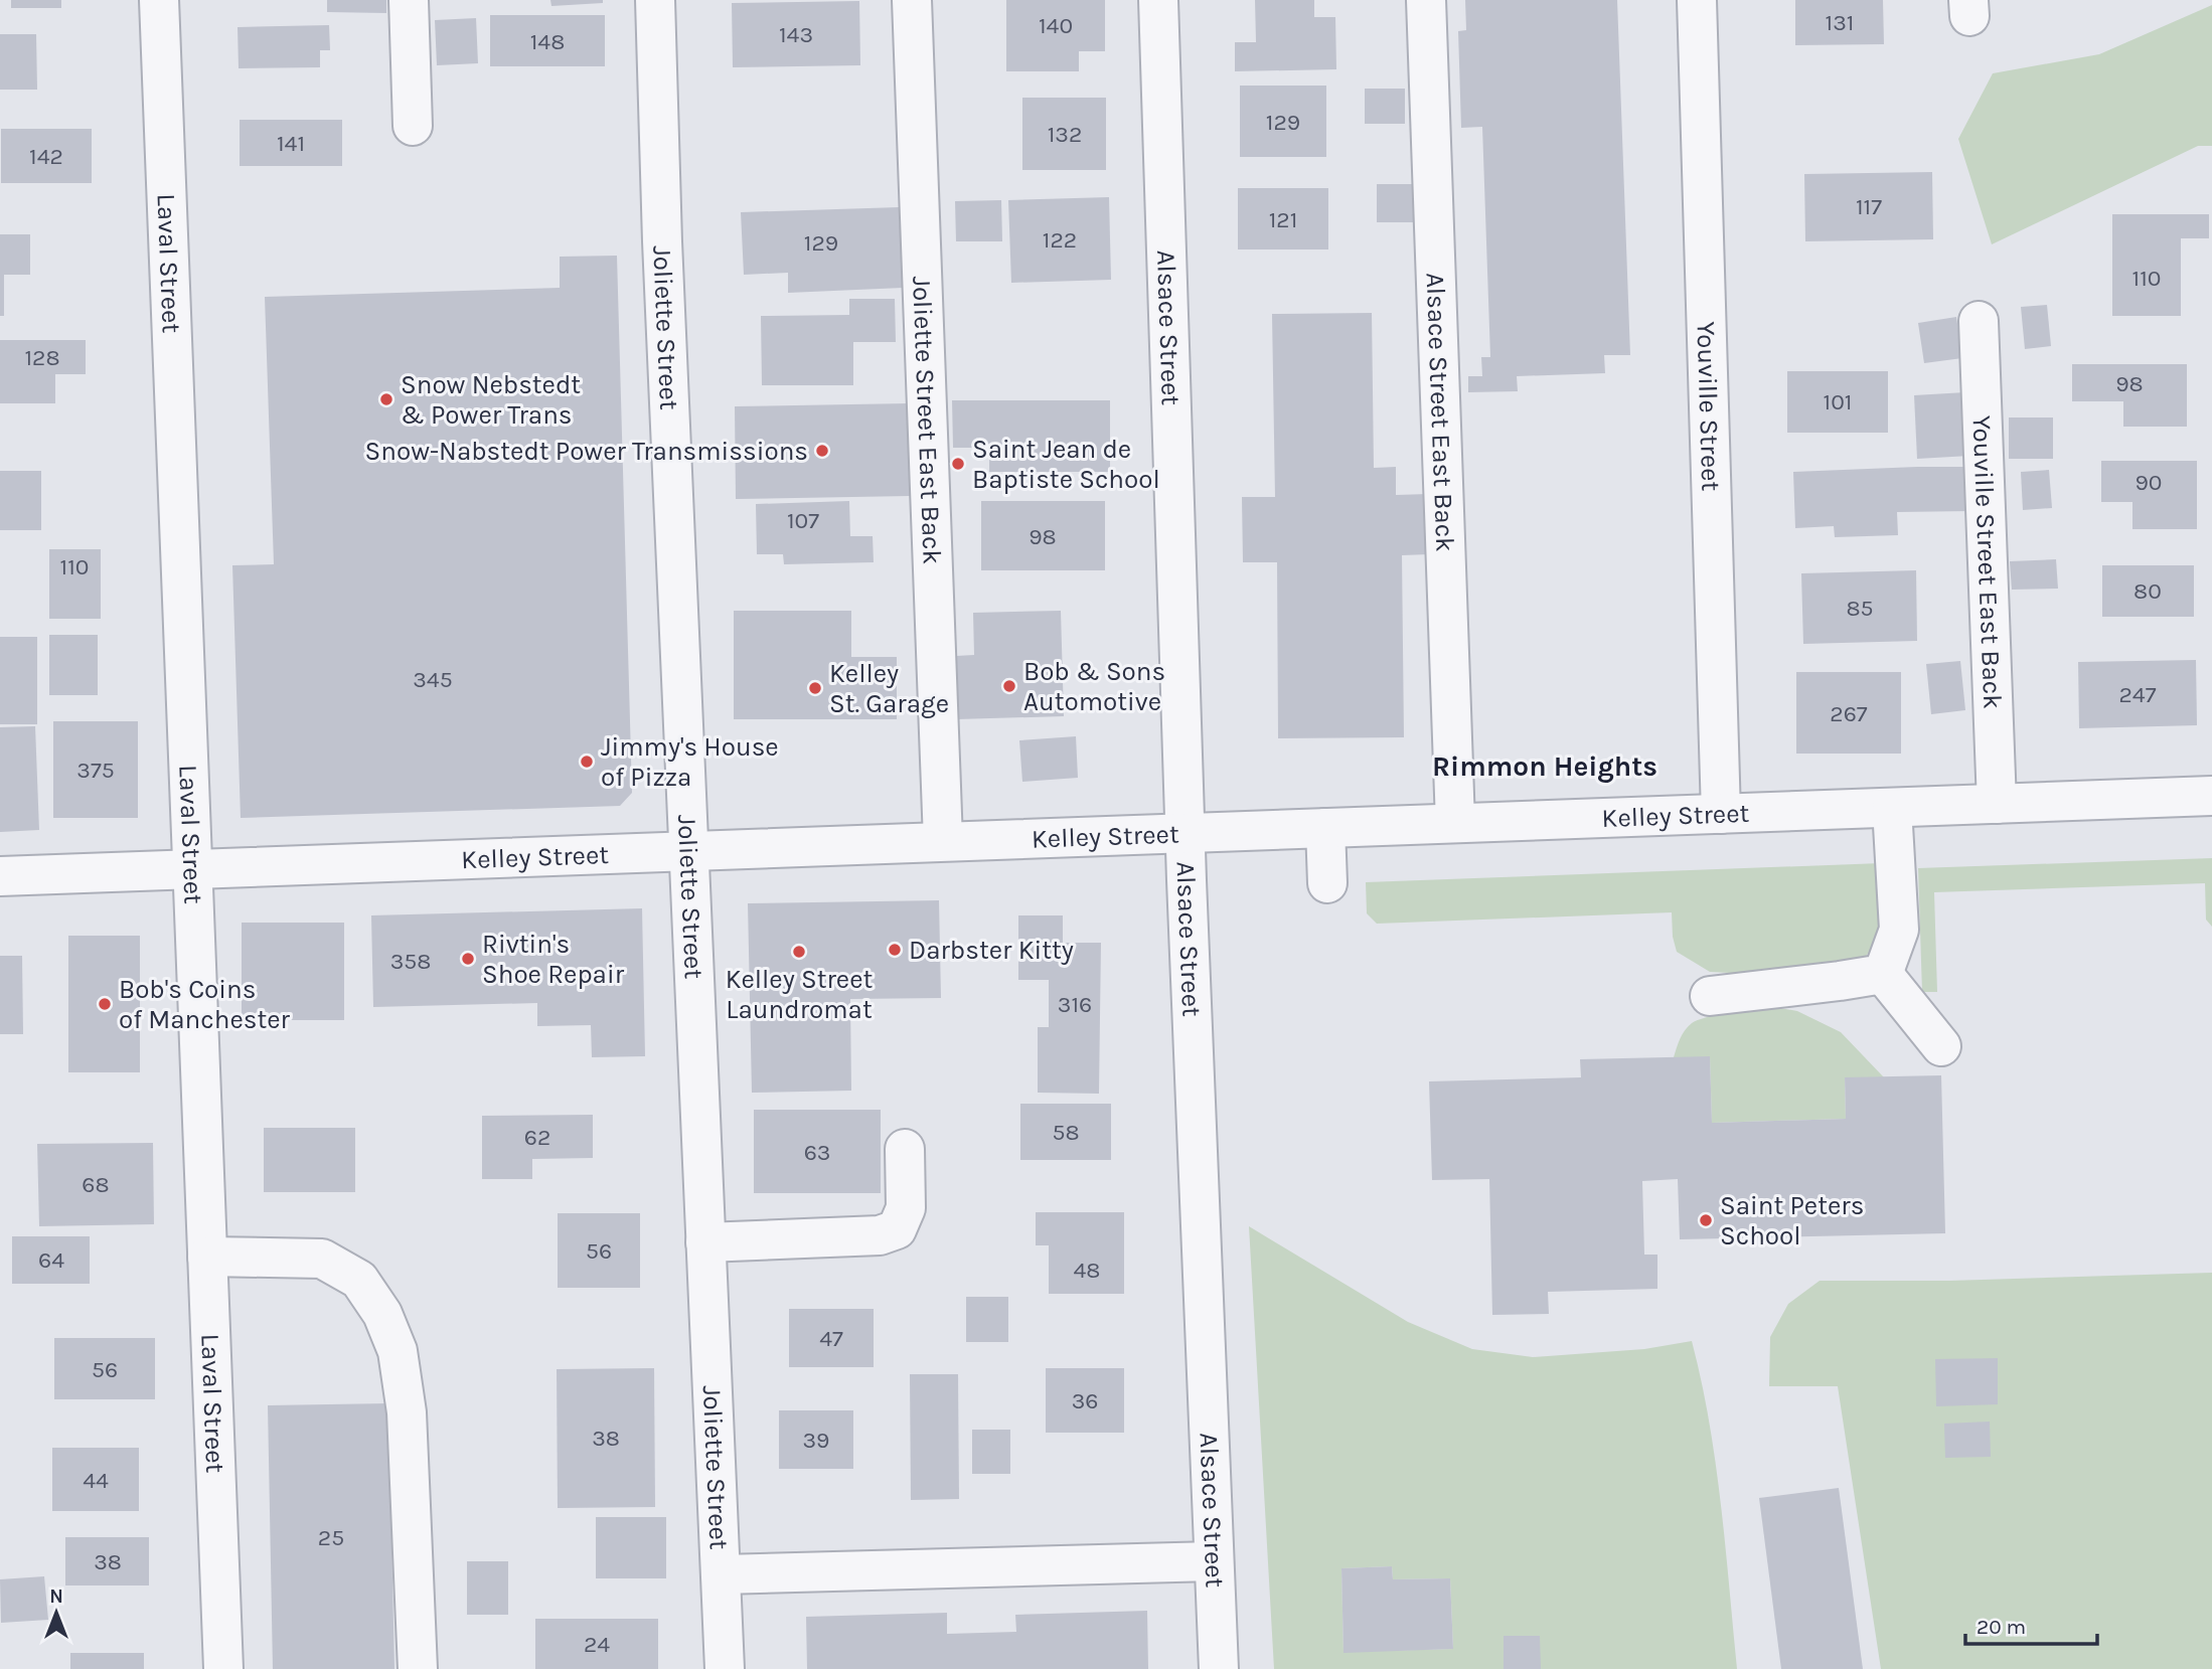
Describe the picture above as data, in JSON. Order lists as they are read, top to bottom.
{
  "streets": {
    "street": [
      "Laval Street",
      "Joliette Street",
      "Alsace Street",
      "Youville Street",
      "Alsace Street East Back",
      "Joliette Street East Back",
      "Youville Street East Back",
      "Kelley Street"
    ]
  },
  "crossings": [
    ["Laval Street", "Kelley Street"],
    ["Joliette Street", "Kelley Street"],
    ["Alsace Street", "Kelley Street"],
    ["Youville Street", "Kelley Street"],
    ["Alsace Street East Back", "Kelley Street"],
    ["Joliette Street East Back", "Kelley Street"],
    ["Youville Street East Back", "Kelley Street"]
  ],
  "districts": ["Rimmon Heights"],
  "places": [
    "Snow Nebstedt & Power Trans",
    "Snow-Nabstedt Power Transmissions",
    "Saint Jean de Baptiste School",
    "Bob & Sons Automotive",
    "Kelley St. Garage",
    "Jimmy's House of Pizza",
    "Darbster Kitty",
    "Kelley Street Laundromat",
    "Rivtin's Shoe Repair",
    "Bob's Coins of Manchester",
    "Saint Peters School"
  ],
  "house_numbers": [
    "131",
    "140",
    "143",
    "148",
    "129",
    "132",
    "141",
    "142",
    "117",
    "121",
    "122",
    "129",
    "110",
    "128",
    "98",
    "101",
    "90",
    "107",
    "98",
    "110",
    "80",
    "85",
    "345",
    "247",
    "267",
    "375",
    "358",
    "316",
    "58",
    "62",
    "63",
    "68",
    "56",
    "64",
    "48",
    "47",
    "56",
    "36",
    "38",
    "39",
    "44",
    "25",
    "38",
    "24"
  ],
  "scale_bar": "20 m",
  "north": "top"
}
